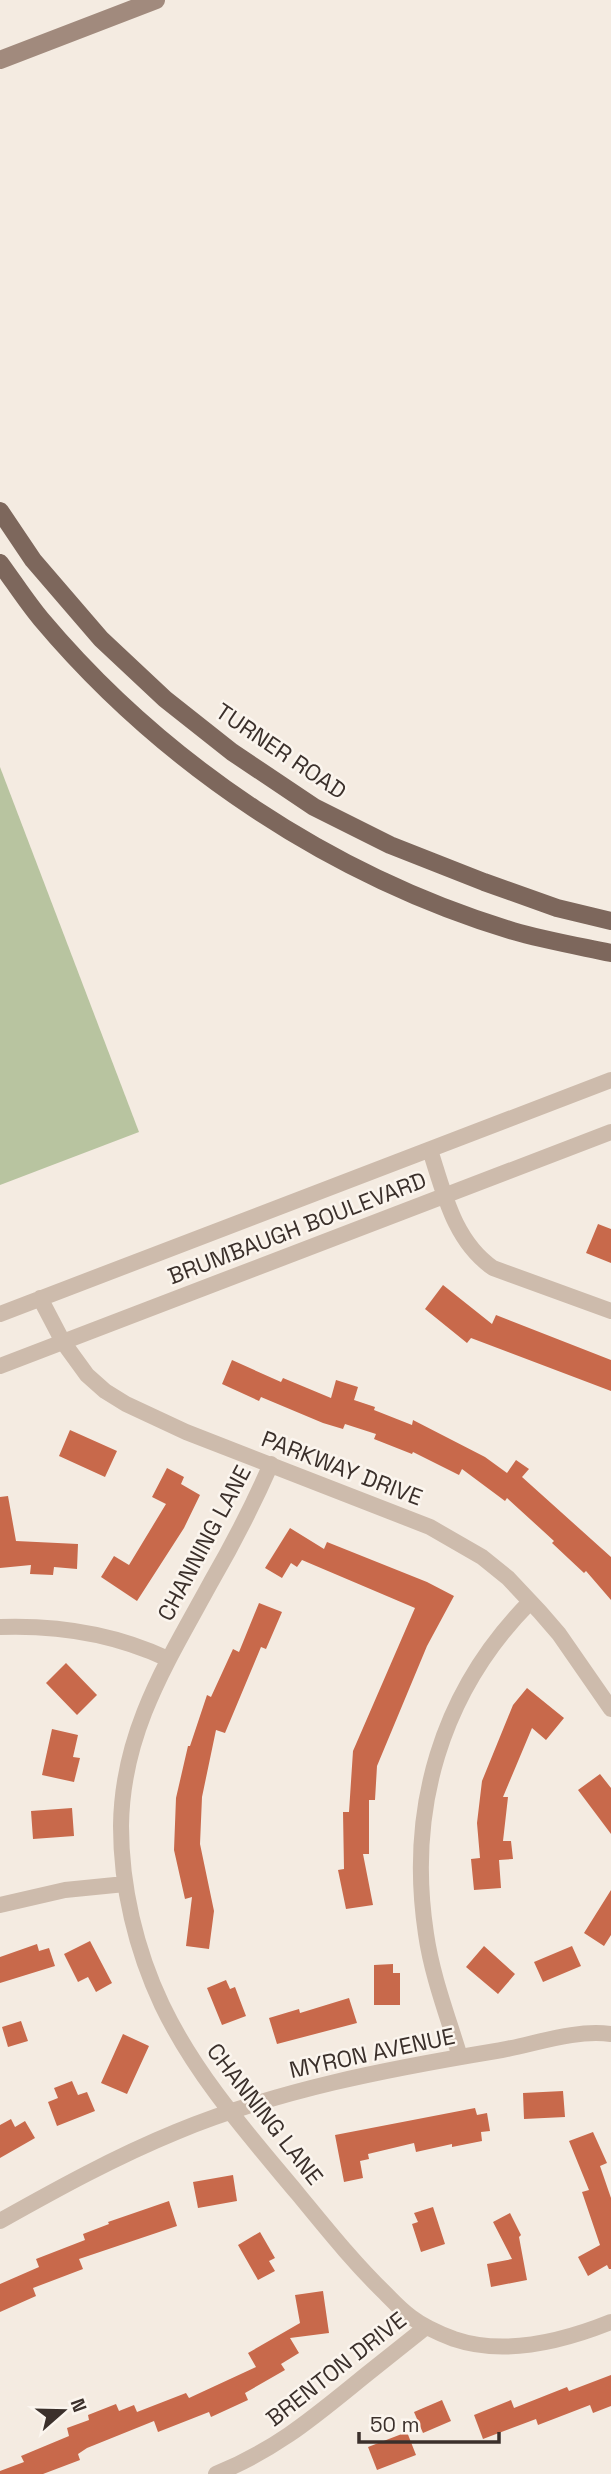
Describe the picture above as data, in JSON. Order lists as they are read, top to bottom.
{
  "streets": {
    "main road": ["TURNER ROAD"],
    "street": [
      "BRUMBAUGH BOULEVARD",
      "PARKWAY DRIVE",
      "CHANNING LANE",
      "MYRON AVENUE",
      "BRENTON DRIVE"
    ]
  },
  "crossings": [
    ["BRUMBAUGH BOULEVARD", "PARKWAY DRIVE"],
    ["PARKWAY DRIVE", "CHANNING LANE"],
    ["CHANNING LANE", "MYRON AVENUE"],
    ["CHANNING LANE", "BRENTON DRIVE"]
  ],
  "scale_bar": "50 m",
  "north": "right"
}
